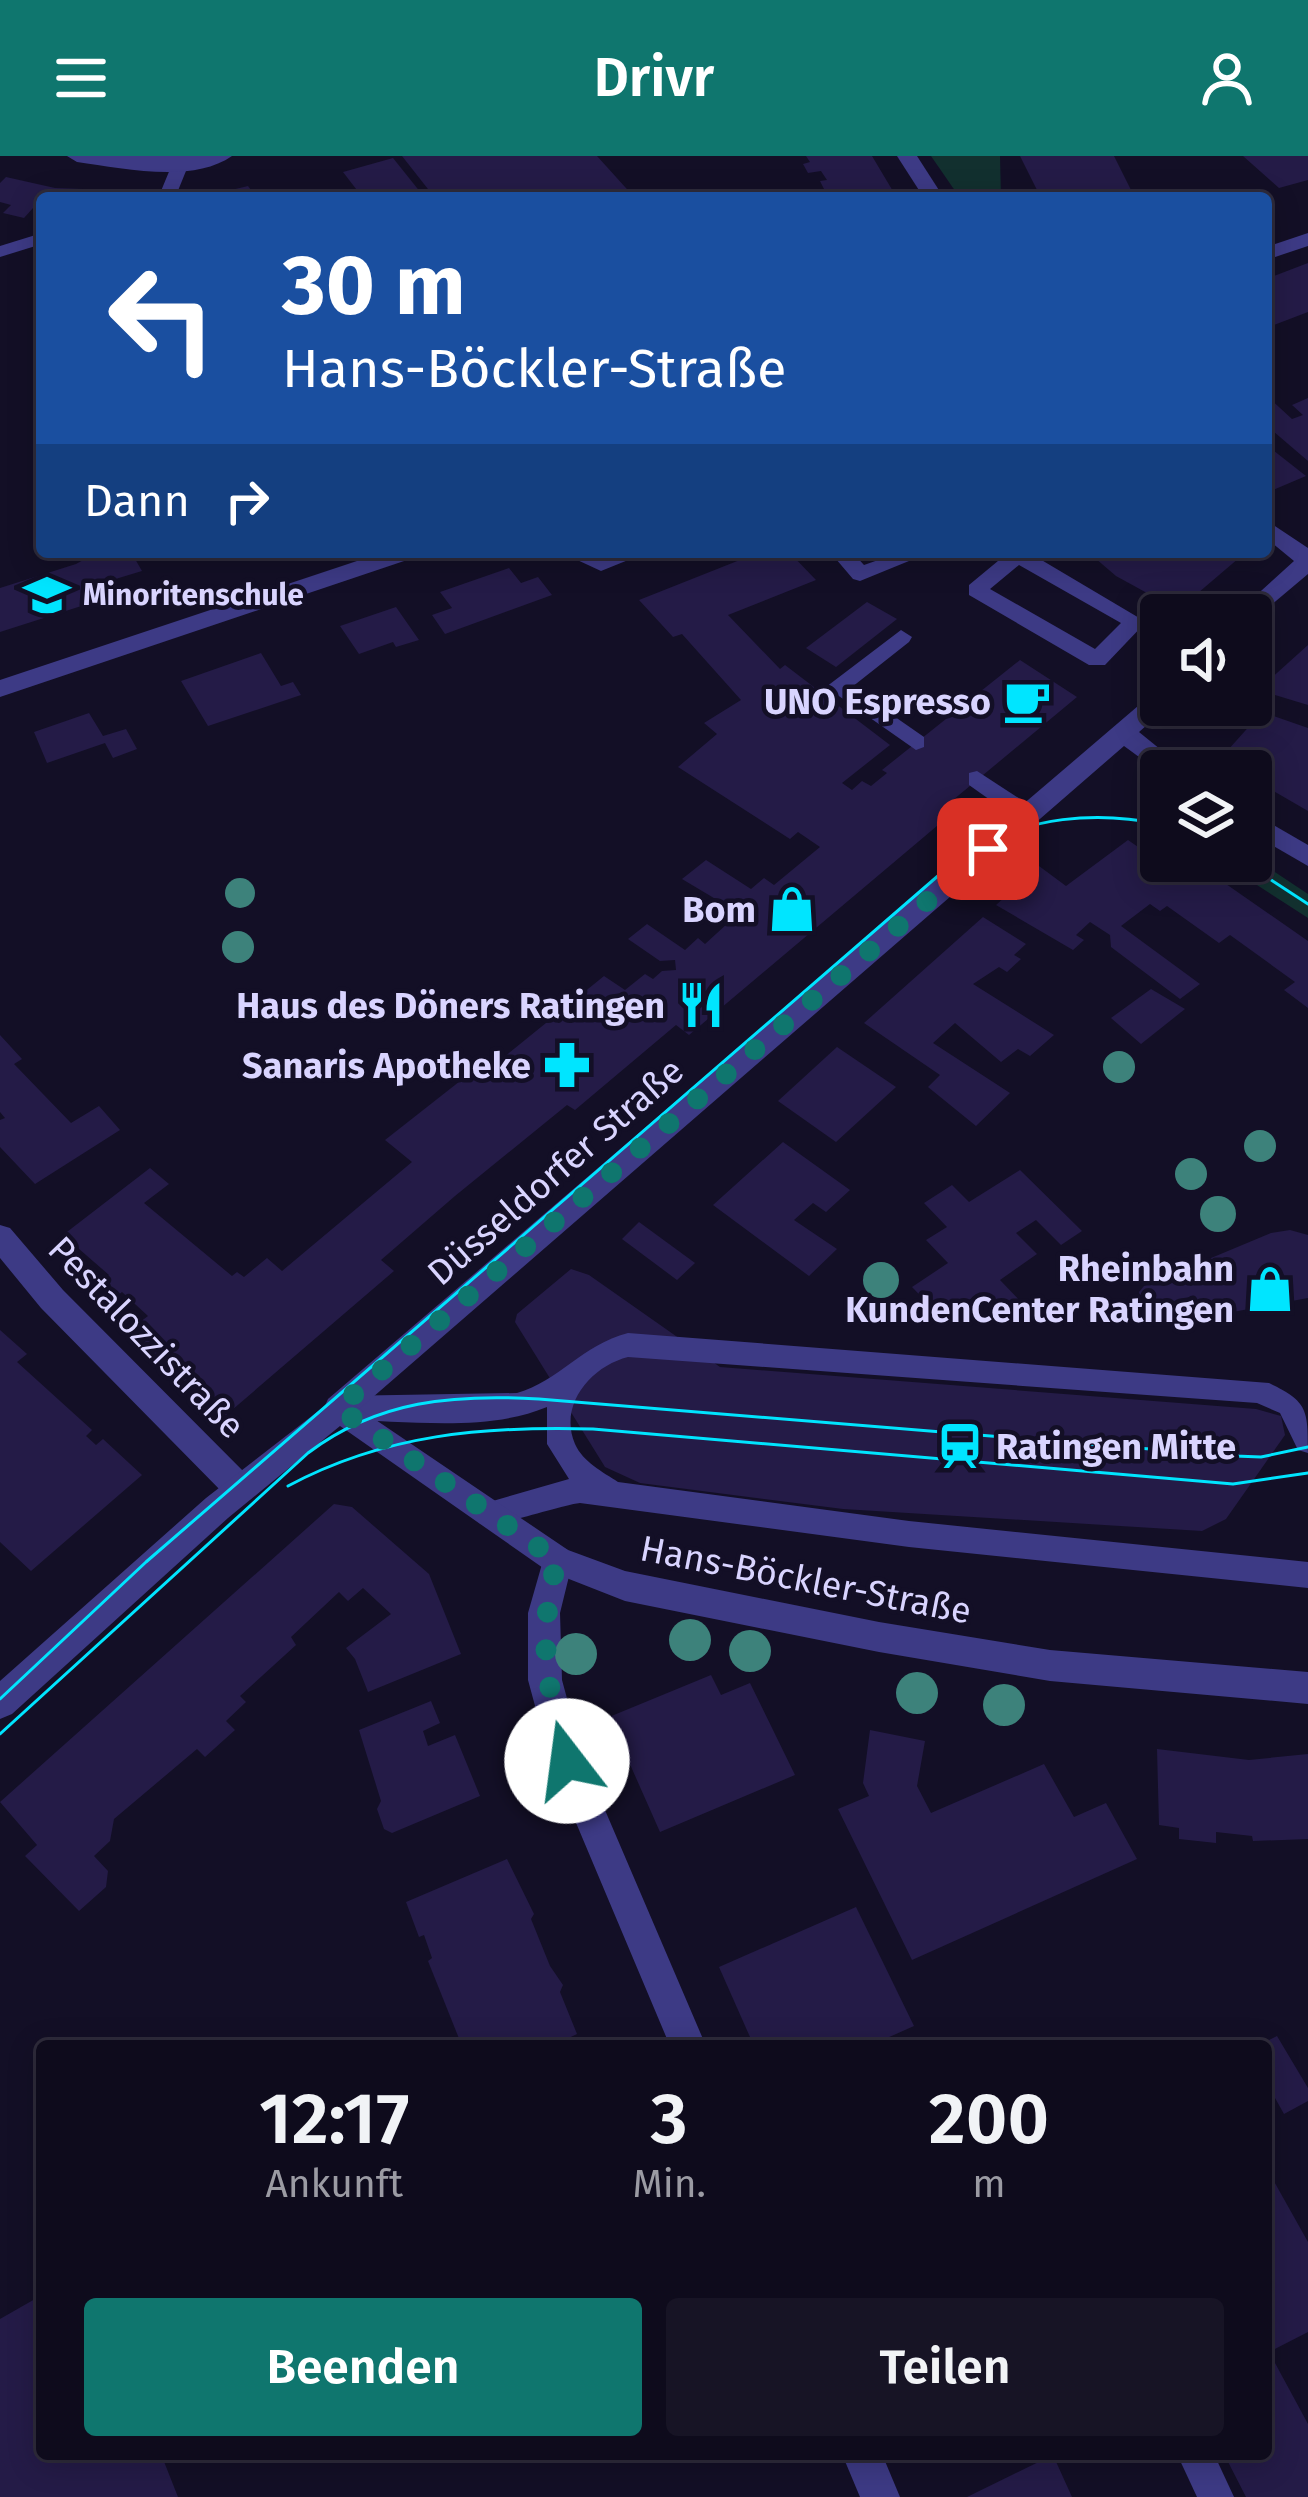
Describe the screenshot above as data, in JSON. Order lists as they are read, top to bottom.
{
  "streets": {
    "street": ["Düsseldorfer Straße", "Pestalozzistraße", "Hans-Böckler-Straße"]
  },
  "crossings": [
    ["Düsseldorfer Straße", "Pestalozzistraße"],
    ["Düsseldorfer Straße", "Hans-Böckler-Straße"]
  ],
  "places": {
    "school or university": ["Minoritenschule"],
    "cafe": ["UNO Espresso"],
    "shop": ["Bom", "Rheinbahn KundenCenter Ratingen"],
    "restaurant": ["Haus des Döners Ratingen"],
    "pharmacy": ["Sanaris Apotheke"],
    "station": ["Ratingen Mitte"]
  },
  "page": {
    "header": "Drivr",
    "turn": ["30 m", "Hans-Böckler-Straße"],
    "then": "Dann",
    "eta": [
      "12:17",
      "Ankunft",
      "3",
      "Min.",
      "200",
      "m"
    ],
    "buttons": ["Beenden", "Teilen"]
  }
}
